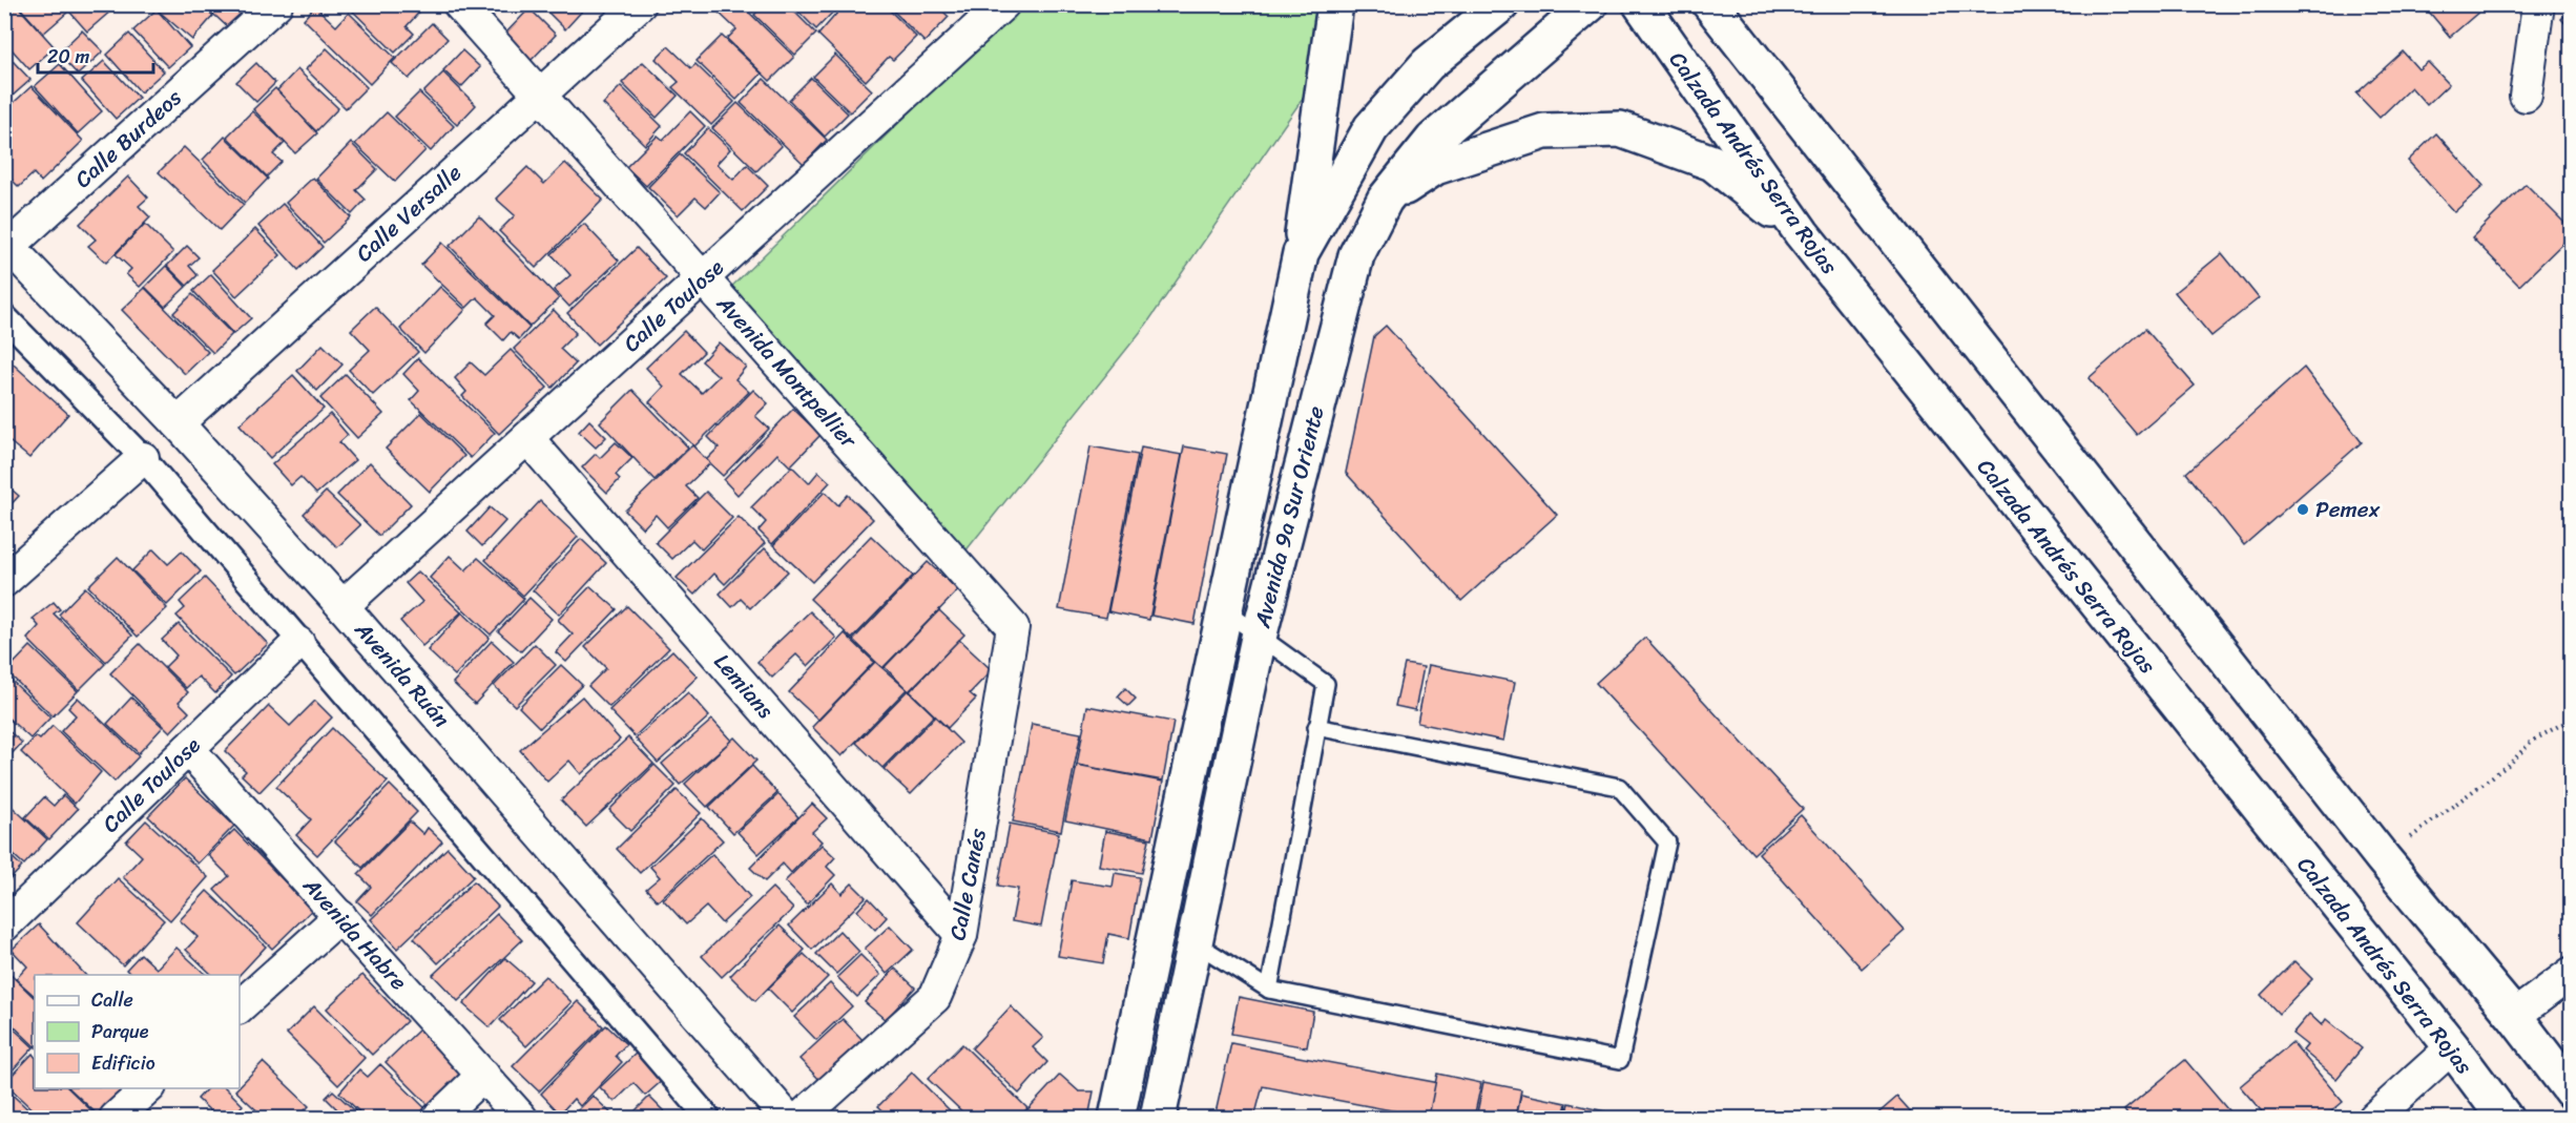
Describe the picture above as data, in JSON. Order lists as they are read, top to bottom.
{
  "streets": {
    "main road": ["Calzada Andrés Serra Rojas", "Avenida 9a Sur Oriente"],
    "street": [
      "Calle Burdeos",
      "Calle Versalle",
      "Calle Toulose",
      "Avenida Montpellier",
      "Avenida Ruán",
      "Lemians",
      "Calle Canés",
      "Avenida Habre"
    ]
  },
  "crossings": [
    ["Calle Burdeos", "Avenida Ruán"],
    ["Calle Versalle", "Avenida Montpellier"],
    ["Calle Versalle", "Avenida Ruán"],
    ["Calle Toulose", "Avenida Montpellier"],
    ["Calle Toulose", "Avenida Ruán"],
    ["Calle Toulose", "Lemians"],
    ["Calle Toulose", "Avenida Habre"],
    ["Avenida Montpellier", "Calle Canés"],
    ["Lemians", "Calle Canés"]
  ],
  "places": ["Pemex"],
  "legend": ["Calle", "Parque", "Edificio"],
  "scale_bar": "20 m"
}
